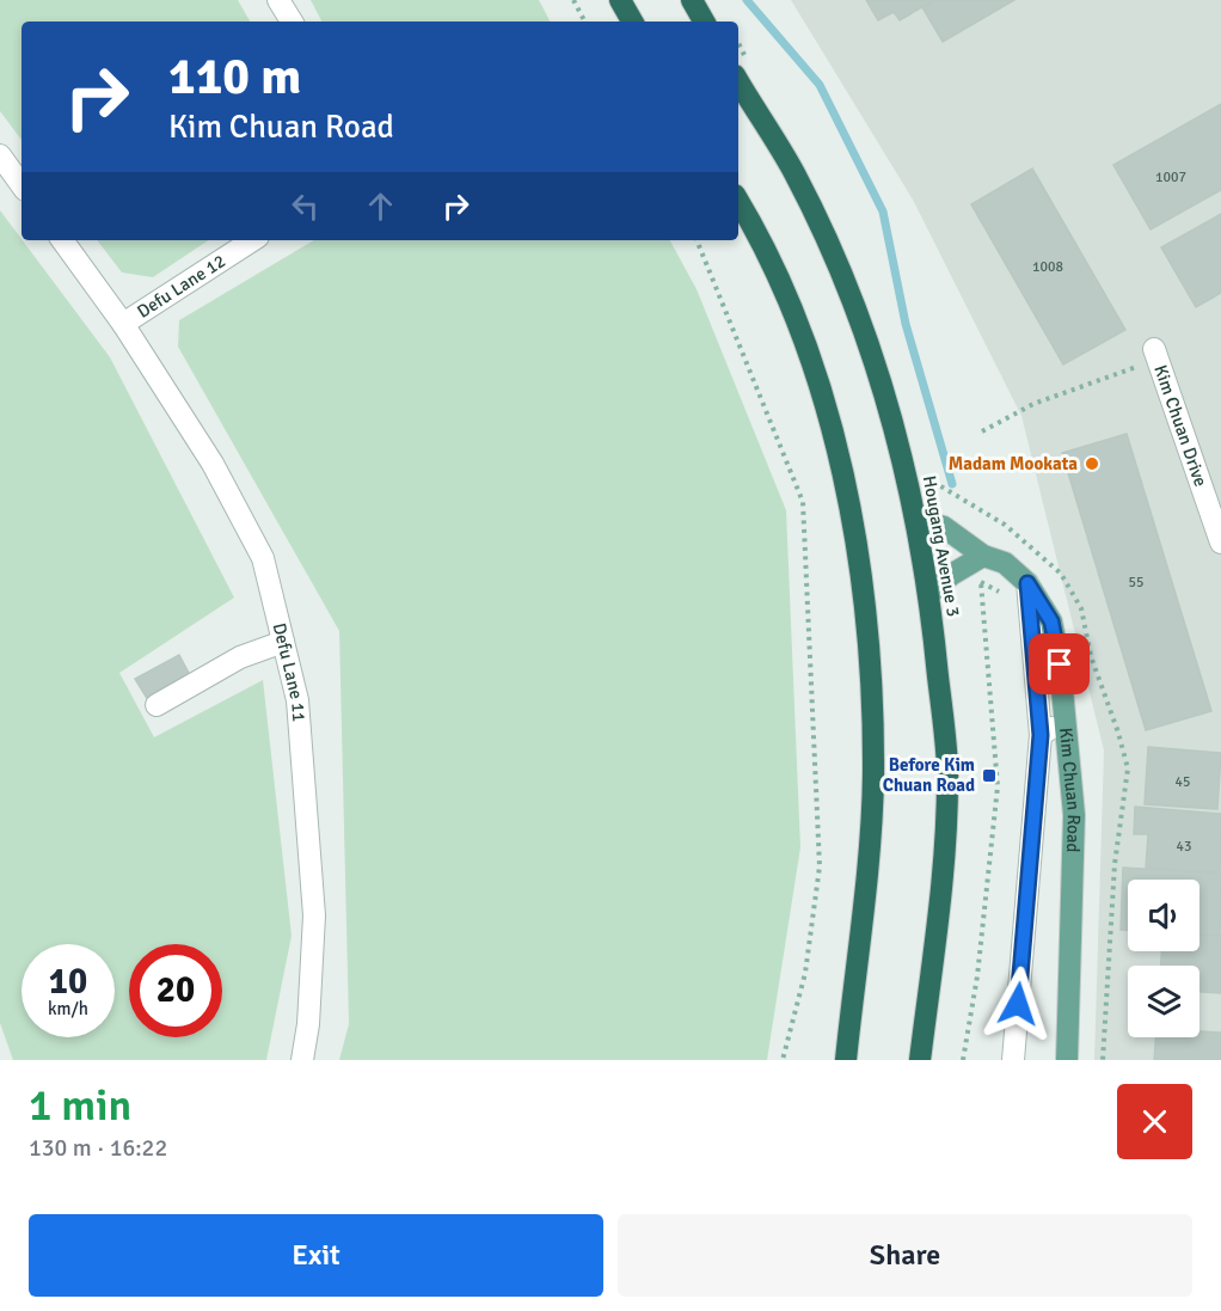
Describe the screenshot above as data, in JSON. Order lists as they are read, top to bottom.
{
  "streets": {
    "highway": ["Hougang Avenue 3"],
    "main road": ["Kim Chuan Road"],
    "street": ["Defu Lane 12", "Kim Chuan Drive", "Defu Lane 11"]
  },
  "crossings": [
    ["Defu Lane 12", "Defu Lane 11"],
    ["Hougang Avenue 3", "Kim Chuan Road"]
  ],
  "places": {
    "other": ["Madam Mookata"],
    "transit": ["Before Kim Chuan Road"]
  },
  "house_numbers": [
    "1007",
    "1008",
    "55",
    "45",
    "43"
  ],
  "page": {
    "turn": ["110 m", "Kim Chuan Road"],
    "speed": "10 km/h",
    "limit": "20",
    "heading": ["1 min", "130 m · 16:22"],
    "buttons": ["Exit", "Share"]
  }
}
